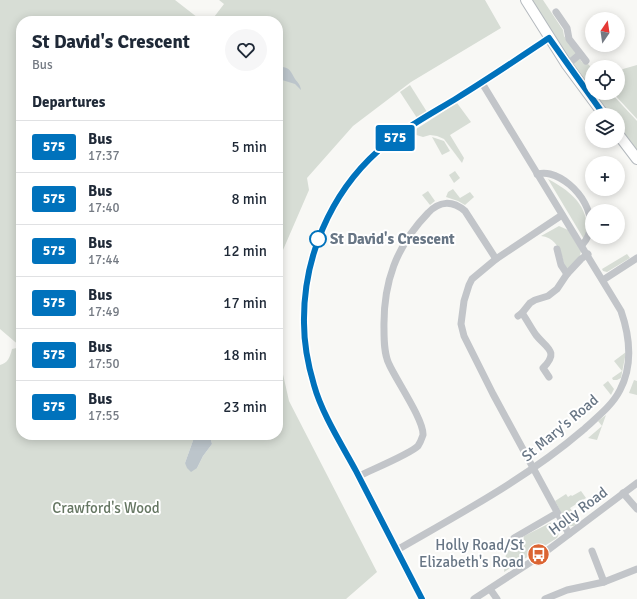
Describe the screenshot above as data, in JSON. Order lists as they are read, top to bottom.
{
  "streets": {
    "street": ["St Mary's Road", "Holly Road"]
  },
  "parks": ["Crawford's Wood"],
  "places": {
    "other": ["St David's Crescent"],
    "bus stop": ["Holly Road/St Elizabeth's Road"]
  },
  "lines": ["bus line 575"],
  "north": "top",
  "page": {
    "on_map": "575",
    "map_buttons": ["+", "−"],
    "heading": [
      ["St David's Crescent", "Bus"],
      "Departures"
    ],
    "list": [
      {
        "mark": "575",
        "name": "Bus",
        "note": "17:37",
        "value": "5 min"
      },
      {
        "mark": "575",
        "name": "Bus",
        "note": "17:40",
        "value": "8 min"
      },
      {
        "mark": "575",
        "name": "Bus",
        "note": "17:44",
        "value": "12 min"
      },
      {
        "mark": "575",
        "name": "Bus",
        "note": "17:49",
        "value": "17 min"
      },
      {
        "mark": "575",
        "name": "Bus",
        "note": "17:50",
        "value": "18 min"
      },
      {
        "mark": "575",
        "name": "Bus",
        "note": "17:55",
        "value": "23 min"
      }
    ]
  }
}
